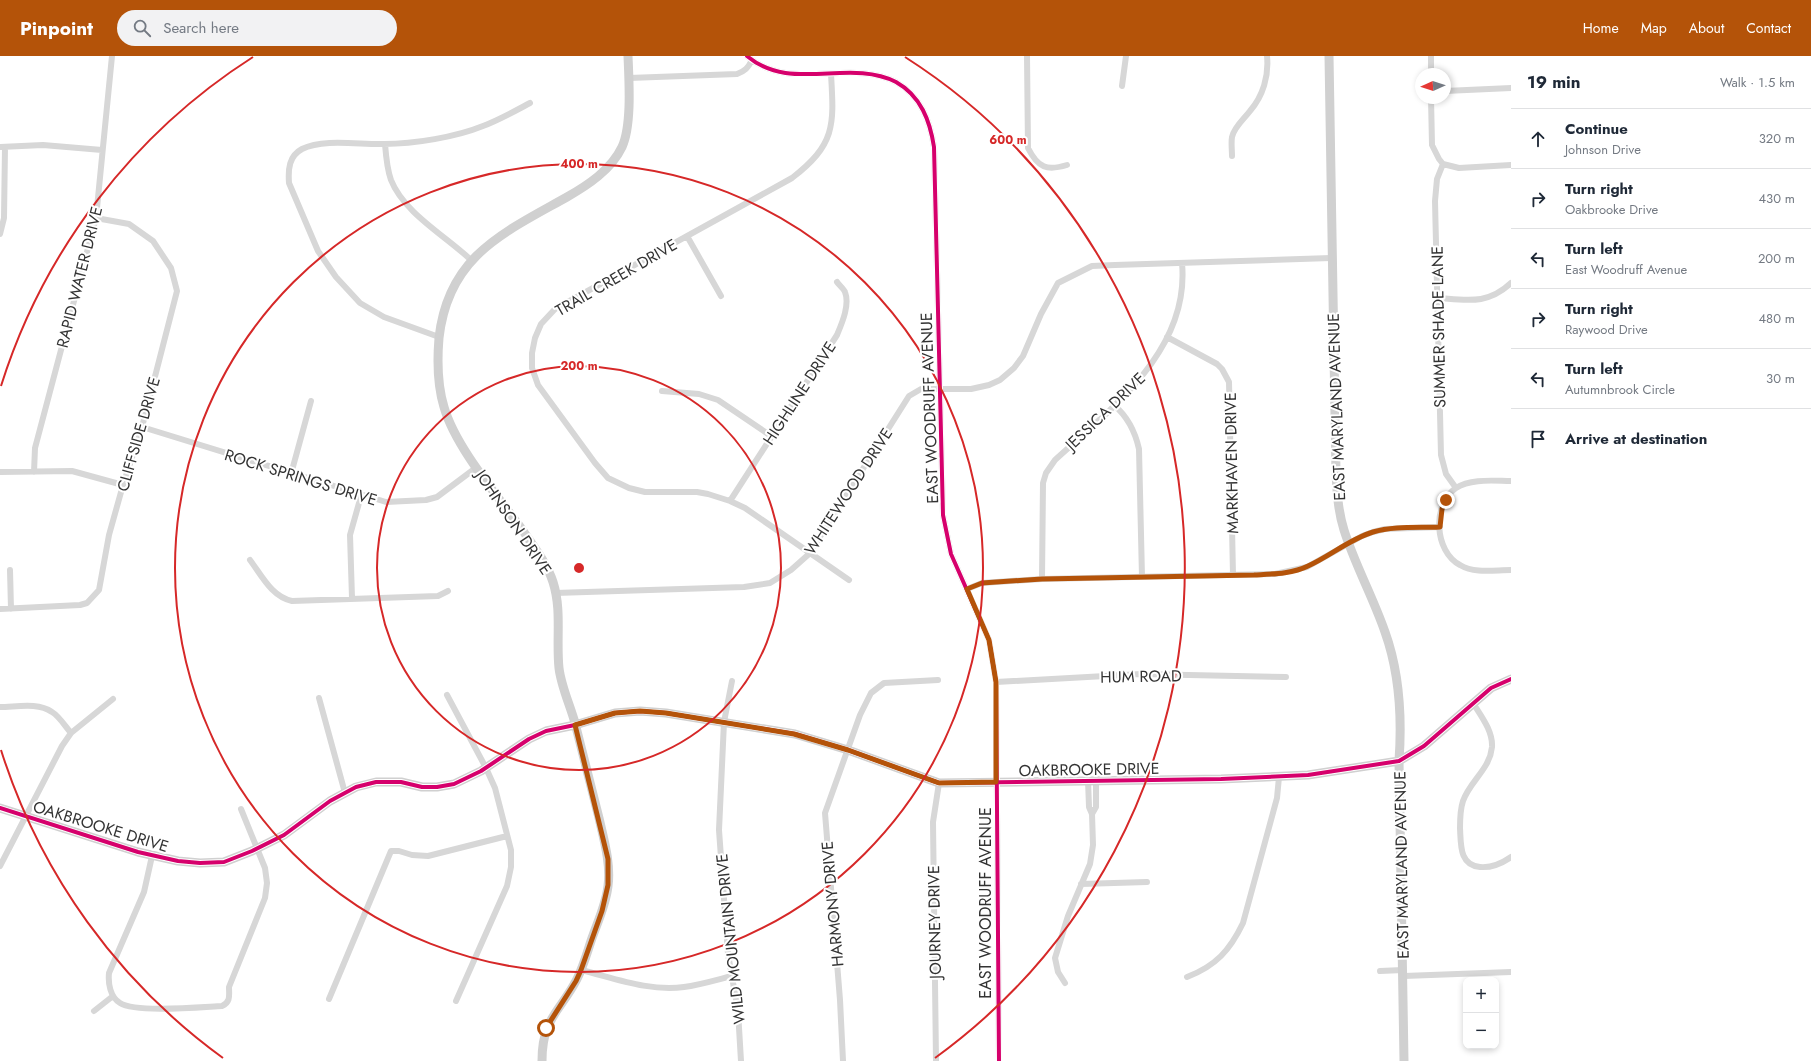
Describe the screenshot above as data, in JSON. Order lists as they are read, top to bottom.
{
  "streets": {
    "street": [
      "RAPID WATER DRIVE",
      "TRAIL CREEK DRIVE",
      "SUMMER SHADE LANE",
      "HIGHLINE DRIVE",
      "EAST MARYLAND AVENUE",
      "EAST WOODRUFF AVENUE",
      "JESSICA DRIVE",
      "CLIFFSIDE DRIVE",
      "MARKHAVEN DRIVE",
      "ROCK SPRINGS DRIVE",
      "WHITEWOOD DRIVE",
      "JOHNSON DRIVE",
      "HUM ROAD",
      "OAKBROOKE DRIVE",
      "HARMONY DRIVE",
      "JOURNEY DRIVE",
      "WILD MOUNTAIN DRIVE"
    ]
  },
  "crossings": [
    ["RAPID WATER DRIVE", "CLIFFSIDE DRIVE"],
    ["TRAIL CREEK DRIVE", "HIGHLINE DRIVE"],
    ["TRAIL CREEK DRIVE", "EAST WOODRUFF AVENUE"],
    ["TRAIL CREEK DRIVE", "WHITEWOOD DRIVE"],
    ["EAST MARYLAND AVENUE", "OAKBROOKE DRIVE"],
    ["EAST WOODRUFF AVENUE", "WHITEWOOD DRIVE"],
    ["EAST WOODRUFF AVENUE", "HUM ROAD"],
    ["EAST WOODRUFF AVENUE", "OAKBROOKE DRIVE"],
    ["JESSICA DRIVE", "MARKHAVEN DRIVE"],
    ["CLIFFSIDE DRIVE", "ROCK SPRINGS DRIVE"],
    ["ROCK SPRINGS DRIVE", "JOHNSON DRIVE"],
    ["WHITEWOOD DRIVE", "JOHNSON DRIVE"],
    ["JOHNSON DRIVE", "OAKBROOKE DRIVE"],
    ["OAKBROOKE DRIVE", "HARMONY DRIVE"],
    ["OAKBROOKE DRIVE", "JOURNEY DRIVE"],
    ["OAKBROOKE DRIVE", "WILD MOUNTAIN DRIVE"]
  ],
  "north": "left",
  "page": {
    "header": "Pinpoint",
    "search": "Search here",
    "nav": [
      "Home",
      "Map",
      "About",
      "Contact"
    ],
    "heading": ["19 min", "Walk · 1.5 km"],
    "list": [
      ["Continue", "Johnson Drive", "320 m"],
      ["Turn right", "Oakbrooke Drive", "430 m"],
      ["Turn left", "East Woodruff Avenue", "200 m"],
      ["Turn right", "Raywood Drive", "480 m"],
      ["Turn left", "Autumnbrook Circle", "30 m"],
      "Arrive at destination"
    ],
    "map_buttons": ["+", "−"]
  },
  "rings": ["600 m", "400 m", "200 m"]
}
